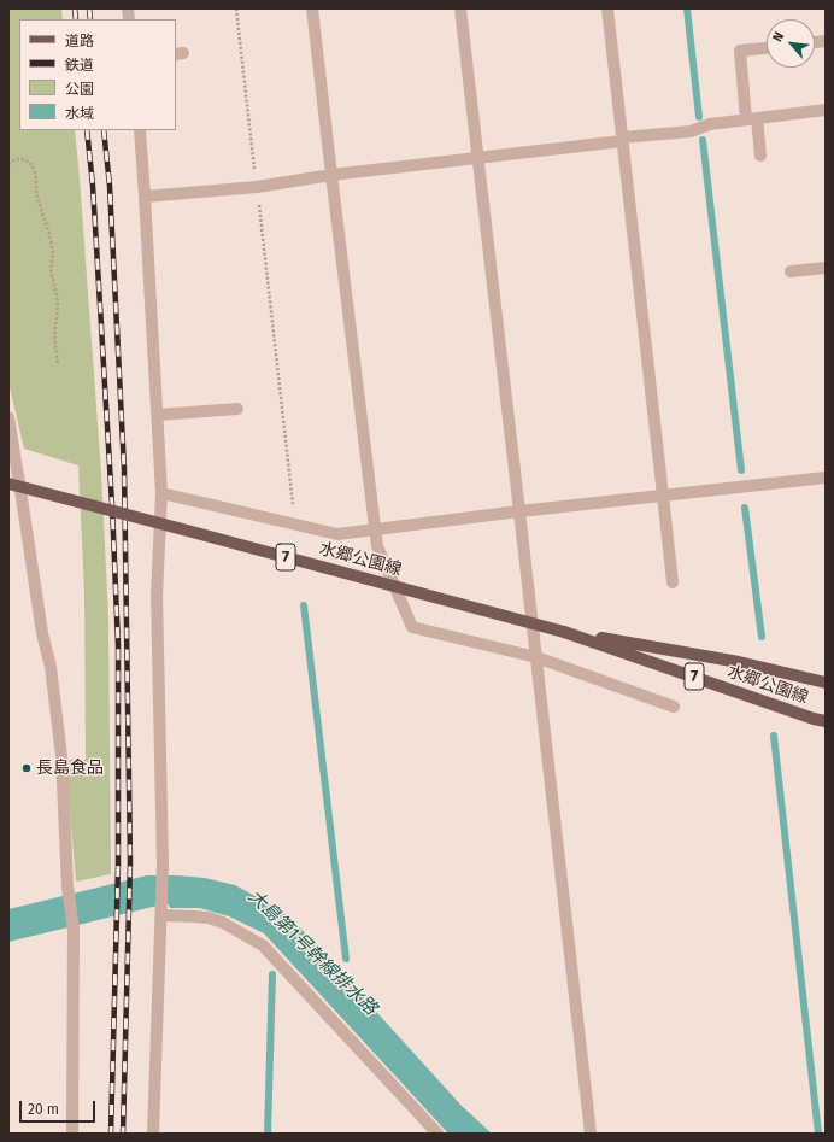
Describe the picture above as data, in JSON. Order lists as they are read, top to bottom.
{
  "streets": {
    "main road": ["7", "水郷公園線"]
  },
  "water": ["大島第1号幹線排水路"],
  "places": ["長島食品"],
  "legend": [
    "道路",
    "鉄道",
    "公園",
    "水域"
  ],
  "scale_bar": "20 m",
  "north": "top left"
}
